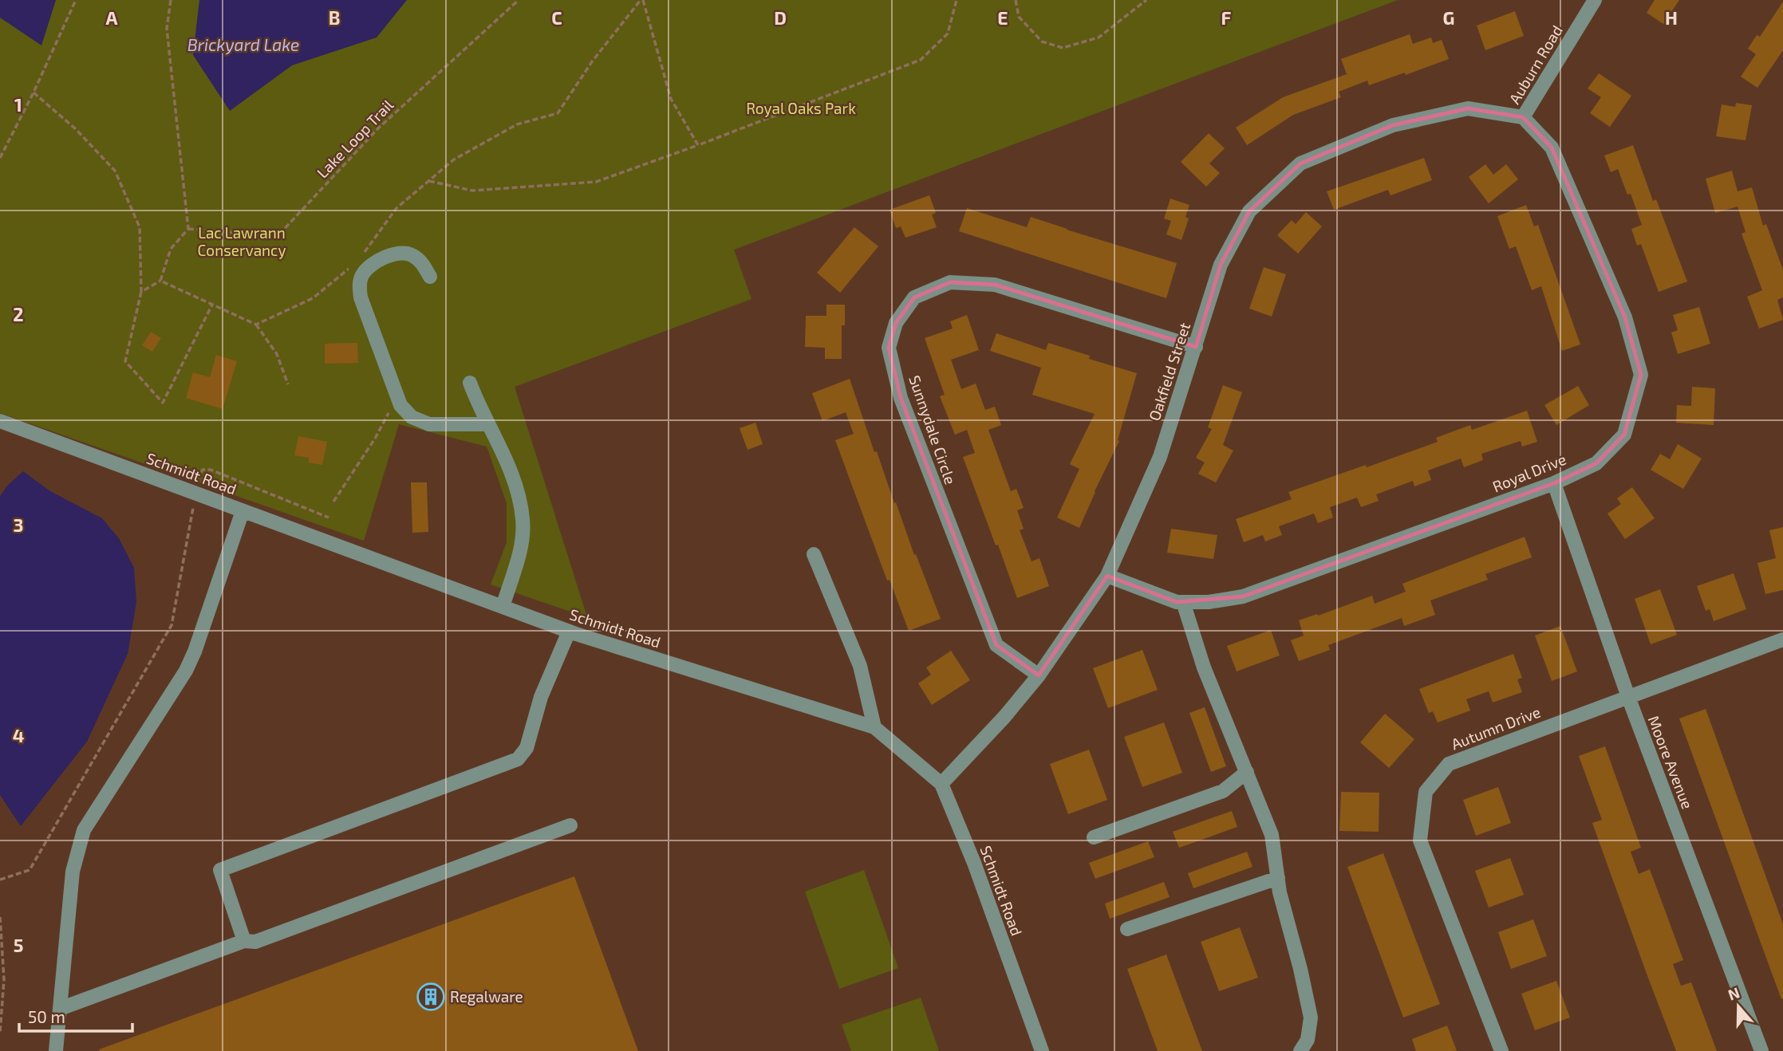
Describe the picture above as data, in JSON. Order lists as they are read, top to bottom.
{
  "streets": {
    "street": [
      "Auburn Road",
      "Oakfield Street",
      "Sunnydale Circle",
      "Royal Drive",
      "Schmidt Road",
      "Autumn Drive",
      "Moore Avenue"
    ],
    "path": ["Lake Loop Trail"]
  },
  "crossings": [
    ["Auburn Road", "Oakfield Street"],
    ["Auburn Road", "Royal Drive"],
    ["Oakfield Street", "Sunnydale Circle"],
    ["Oakfield Street", "Royal Drive"],
    ["Oakfield Street", "Schmidt Road"],
    ["Royal Drive", "Moore Avenue"],
    ["Autumn Drive", "Moore Avenue"]
  ],
  "water": ["Brickyard Lake"],
  "parks": ["Royal Oaks Park", "Lac Lawrann Conservancy"],
  "places": {
    "building": ["Regalware"]
  },
  "scale_bar": "50 m",
  "north": "top",
  "grid": {
    "columns": [
      "A",
      "B",
      "C",
      "D",
      "E",
      "F",
      "G",
      "H"
    ],
    "rows": [
      "1",
      "2",
      "3",
      "4",
      "5"
    ]
  }
}
